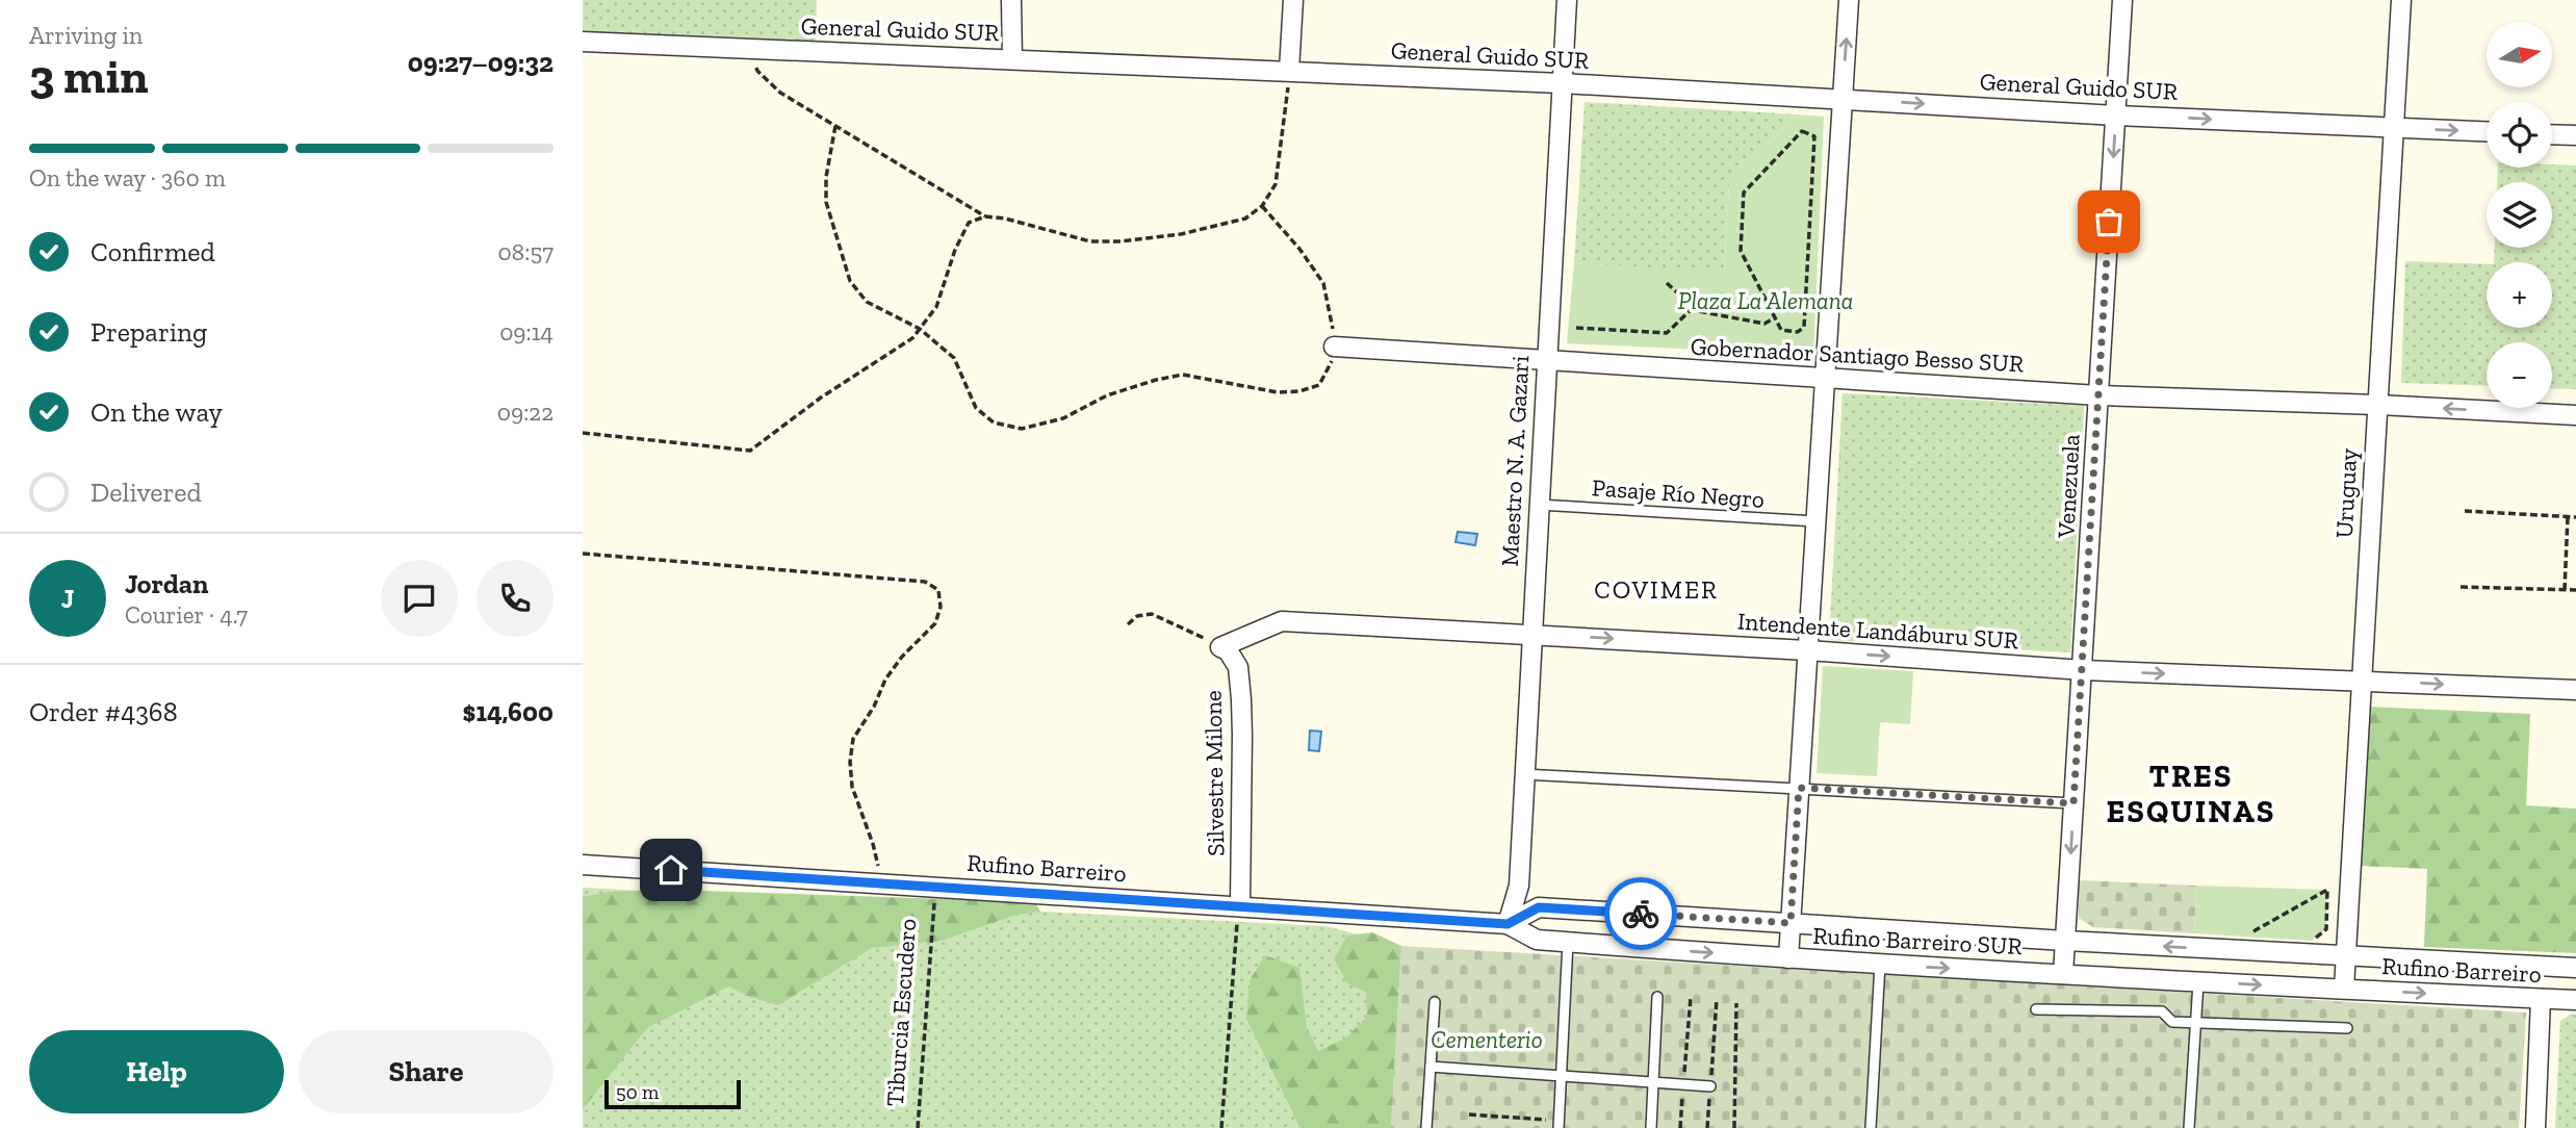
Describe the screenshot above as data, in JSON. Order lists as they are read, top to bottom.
{
  "streets": {
    "street": [
      "General Guido SUR",
      "Gobernador Santiago Besso SUR",
      "Maestro N. A. Gazari",
      "Venezuela",
      "Uruguay",
      "Intendente Landáburu SUR",
      "Silvestre Milone",
      "Rufino Barreiro",
      "Rufino Barreiro SUR"
    ],
    "lane": ["Pasaje Río Negro"],
    "path": ["Tiburcia Escudero"]
  },
  "crossings": [
    ["General Guido SUR", "Maestro N. A. Gazari"],
    ["General Guido SUR", "Venezuela"],
    ["General Guido SUR", "Uruguay"],
    ["Gobernador Santiago Besso SUR", "Maestro N. A. Gazari"],
    ["Gobernador Santiago Besso SUR", "Venezuela"],
    ["Gobernador Santiago Besso SUR", "Uruguay"],
    ["Maestro N. A. Gazari", "Pasaje Río Negro"],
    ["Maestro N. A. Gazari", "Intendente Landáburu SUR"],
    ["Maestro N. A. Gazari", "Rufino Barreiro"],
    ["Maestro N. A. Gazari", "Rufino Barreiro SUR"],
    ["Venezuela", "Intendente Landáburu SUR"],
    ["Venezuela", "Rufino Barreiro SUR"],
    ["Uruguay", "Intendente Landáburu SUR"],
    ["Uruguay", "Rufino Barreiro"],
    ["Uruguay", "Rufino Barreiro SUR"],
    ["Intendente Landáburu SUR", "Silvestre Milone"],
    ["Silvestre Milone", "Rufino Barreiro"],
    ["Rufino Barreiro", "Rufino Barreiro SUR"]
  ],
  "one_way": ["Venezuela", "Intendente Landáburu SUR"],
  "districts": ["COVIMER", "TRES ESQUINAS"],
  "parks": ["Plaza La Alemana", "Cementerio"],
  "scale_bar": "50 m",
  "north": "right",
  "page": {
    "heading": ["3 min", "Arriving in", "09:27–09:32"],
    "panel": [
      "Jordan",
      "Courier · 4.7",
      "Order #4368",
      "$14,600"
    ],
    "map_buttons": ["+", "−"],
    "bar": "On the way · 360 m",
    "list": [
      ["Confirmed", "08:57"],
      ["Preparing", "09:14"],
      ["On the way", "09:22"],
      "Delivered"
    ],
    "round": "J",
    "buttons": ["Help", "Share"],
    "scale": "50 m"
  }
}
